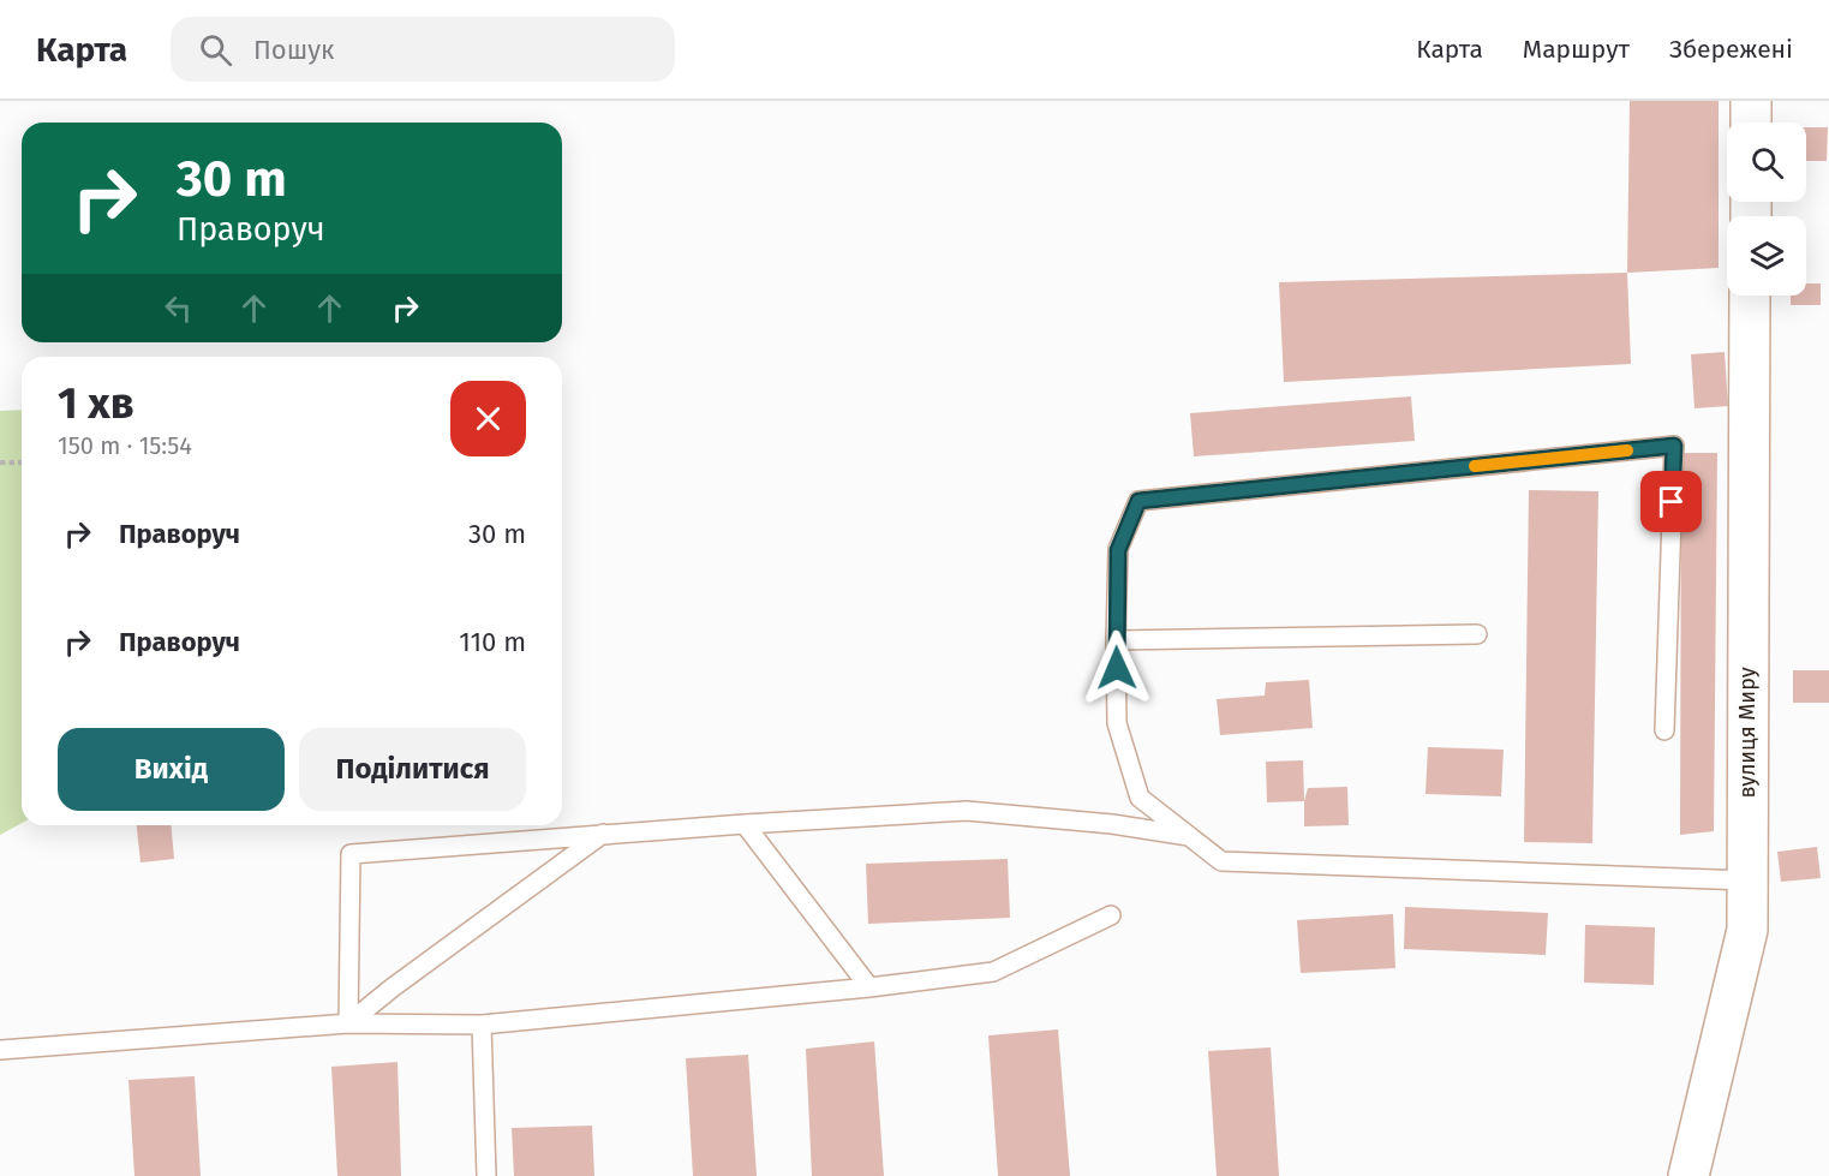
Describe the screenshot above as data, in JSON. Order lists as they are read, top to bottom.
{
  "streets": {
    "street": ["вулиця Миру"]
  },
  "page": {
    "header": "Карта",
    "search": "Пошук",
    "nav": ["Карта", "Маршрут", "Збережені"],
    "turn": ["30 m", "Праворуч"],
    "heading": ["1 хв", "150 m · 15:54"],
    "list": [
      {
        "name": "Праворуч",
        "value": "30 m"
      },
      {
        "name": "Праворуч",
        "value": "110 m"
      }
    ],
    "buttons": ["Вихід", "Поділитися"]
  }
}
